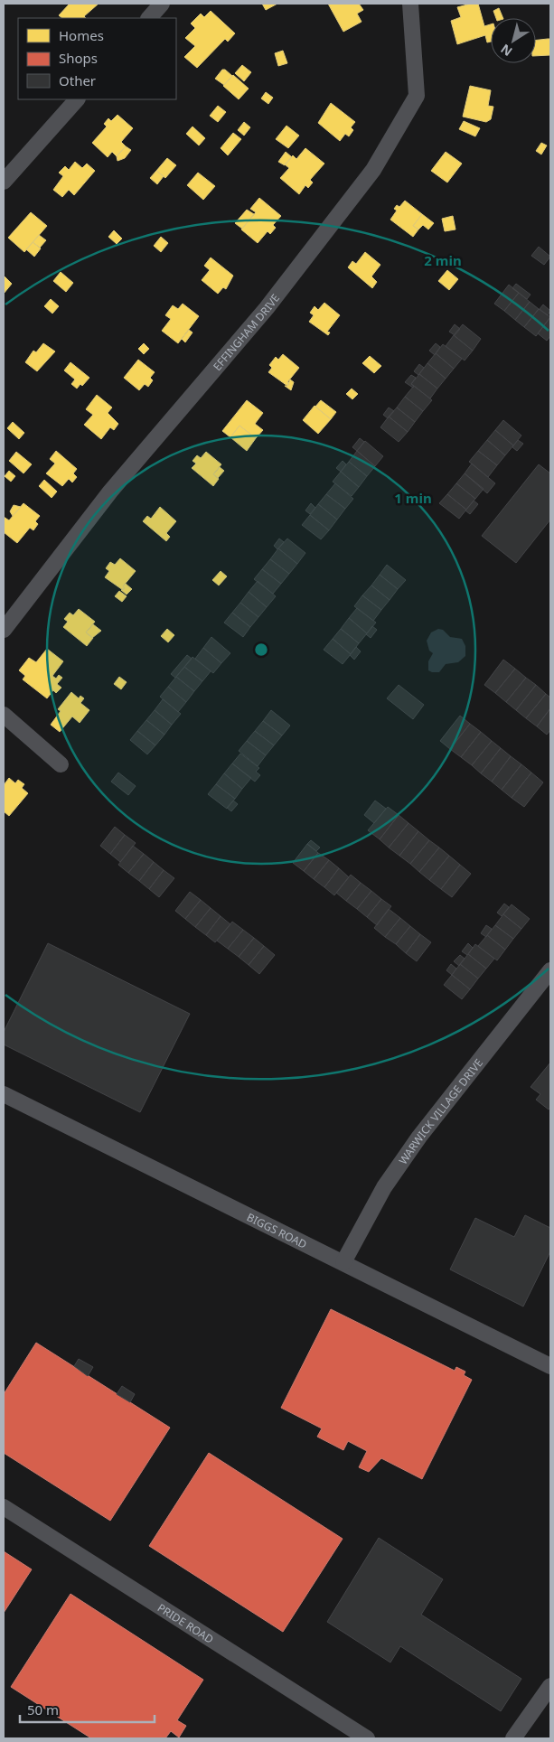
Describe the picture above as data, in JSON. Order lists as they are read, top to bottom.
{
  "streets": {
    "street": [
      "EFFINGHAM DRIVE",
      "WARWICK VILLAGE DRIVE",
      "BIGGS ROAD",
      "PRIDE ROAD"
    ]
  },
  "crossings": [
    ["WARWICK VILLAGE DRIVE", "BIGGS ROAD"]
  ],
  "legend": ["Homes", "Shops", "Other"],
  "scale_bar": "50 m",
  "north": "bottom left",
  "rings": ["2 min", "1 min"]
}
